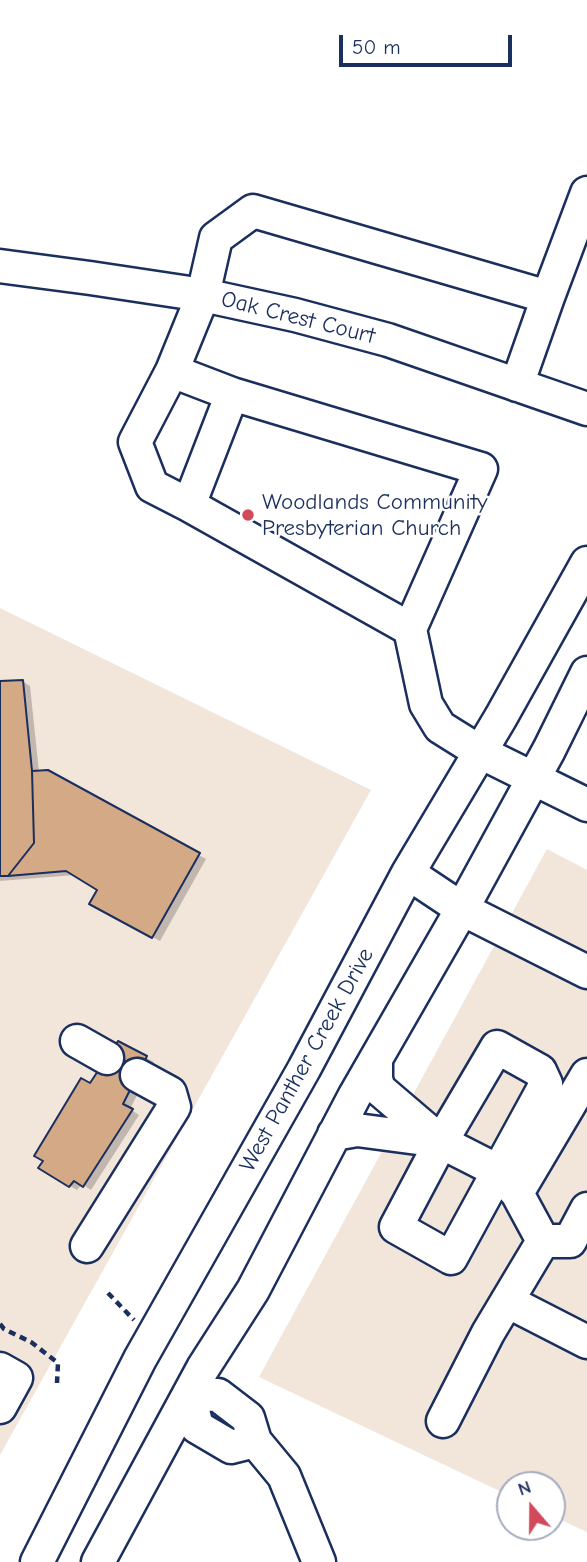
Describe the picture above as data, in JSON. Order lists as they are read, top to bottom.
{
  "streets": {
    "street": ["Oak Crest Court", "West Panther Creek Drive"]
  },
  "places": ["Woodlands Community Presbyterian Church"],
  "scale_bar": "50 m",
  "north": "top"
}
